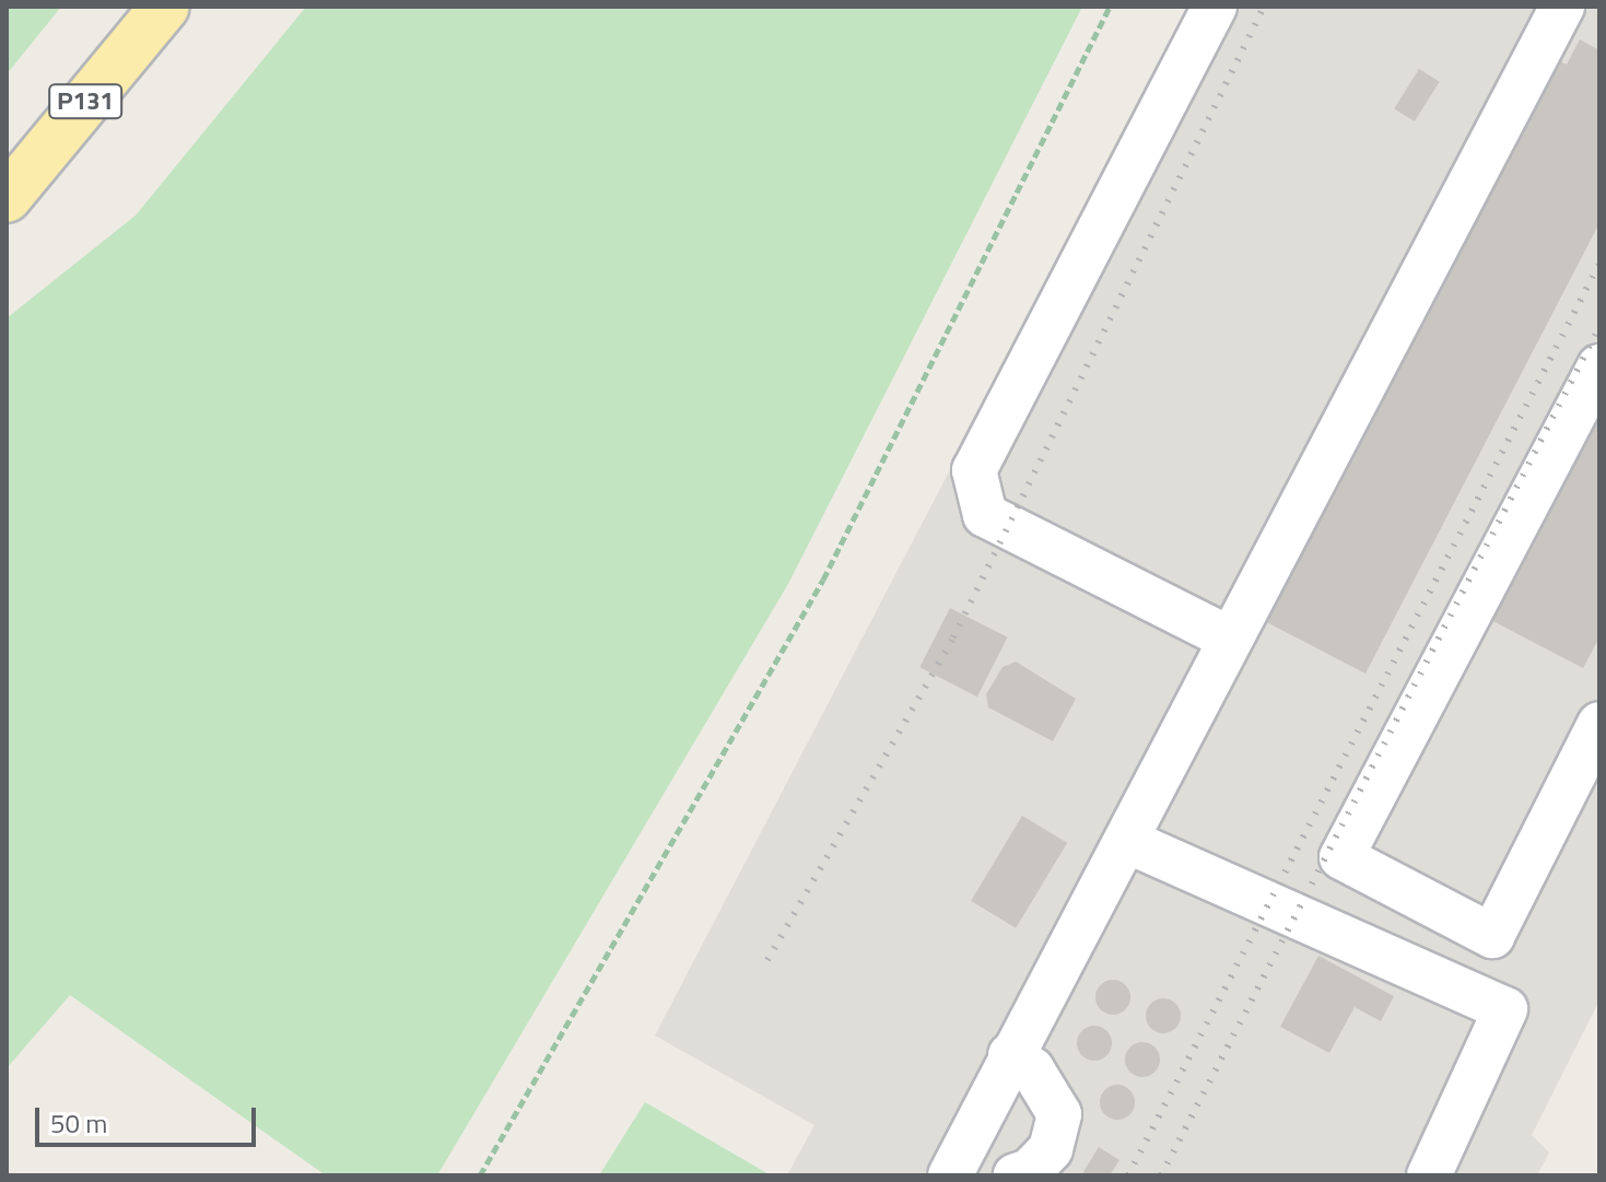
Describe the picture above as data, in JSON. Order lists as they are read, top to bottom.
{
  "streets": {
    "main road": ["Р131"]
  },
  "scale_bar": "50 m"
}
